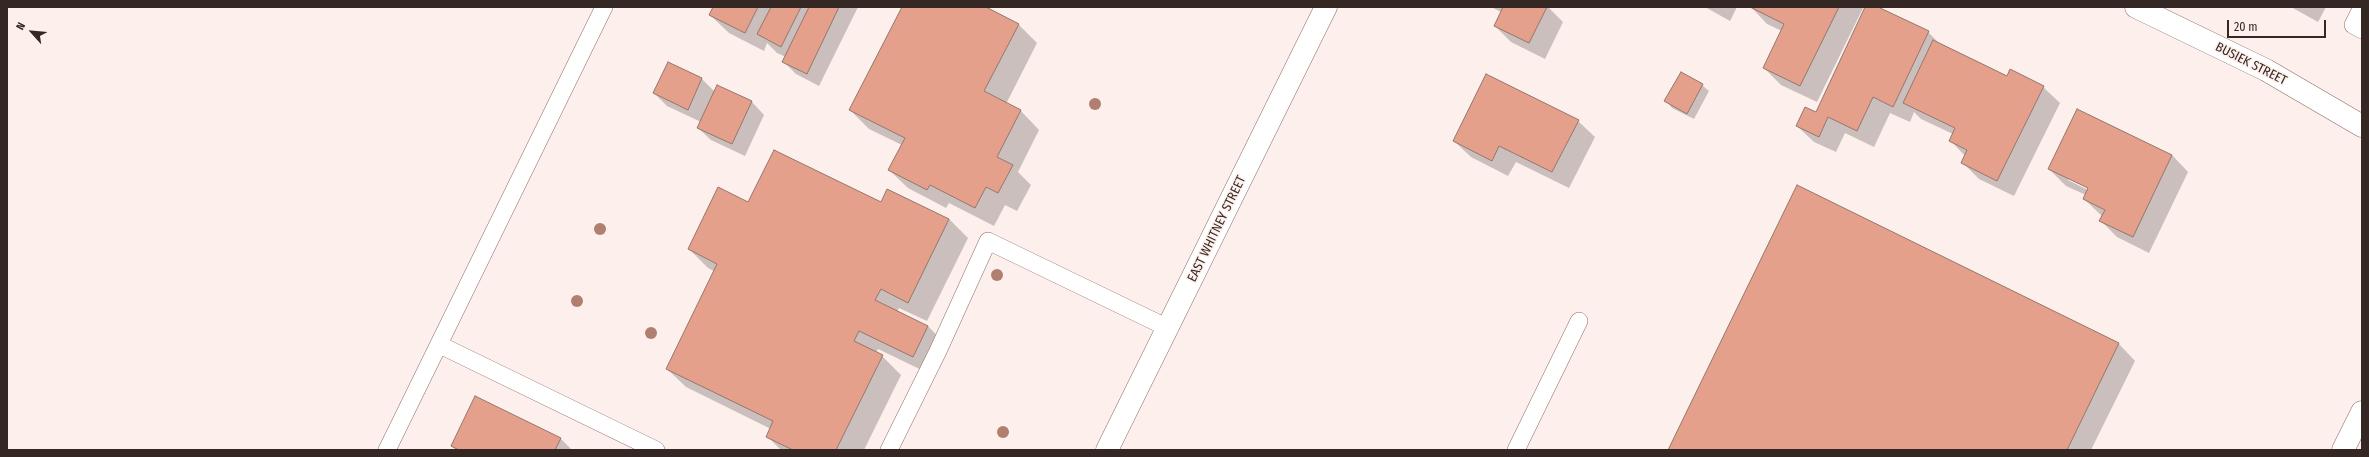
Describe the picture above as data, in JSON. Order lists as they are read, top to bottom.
{
  "streets": {
    "street": ["BUSIEK STREET", "EAST WHITNEY STREET"]
  },
  "scale_bar": "20 m",
  "north": "top left"
}
